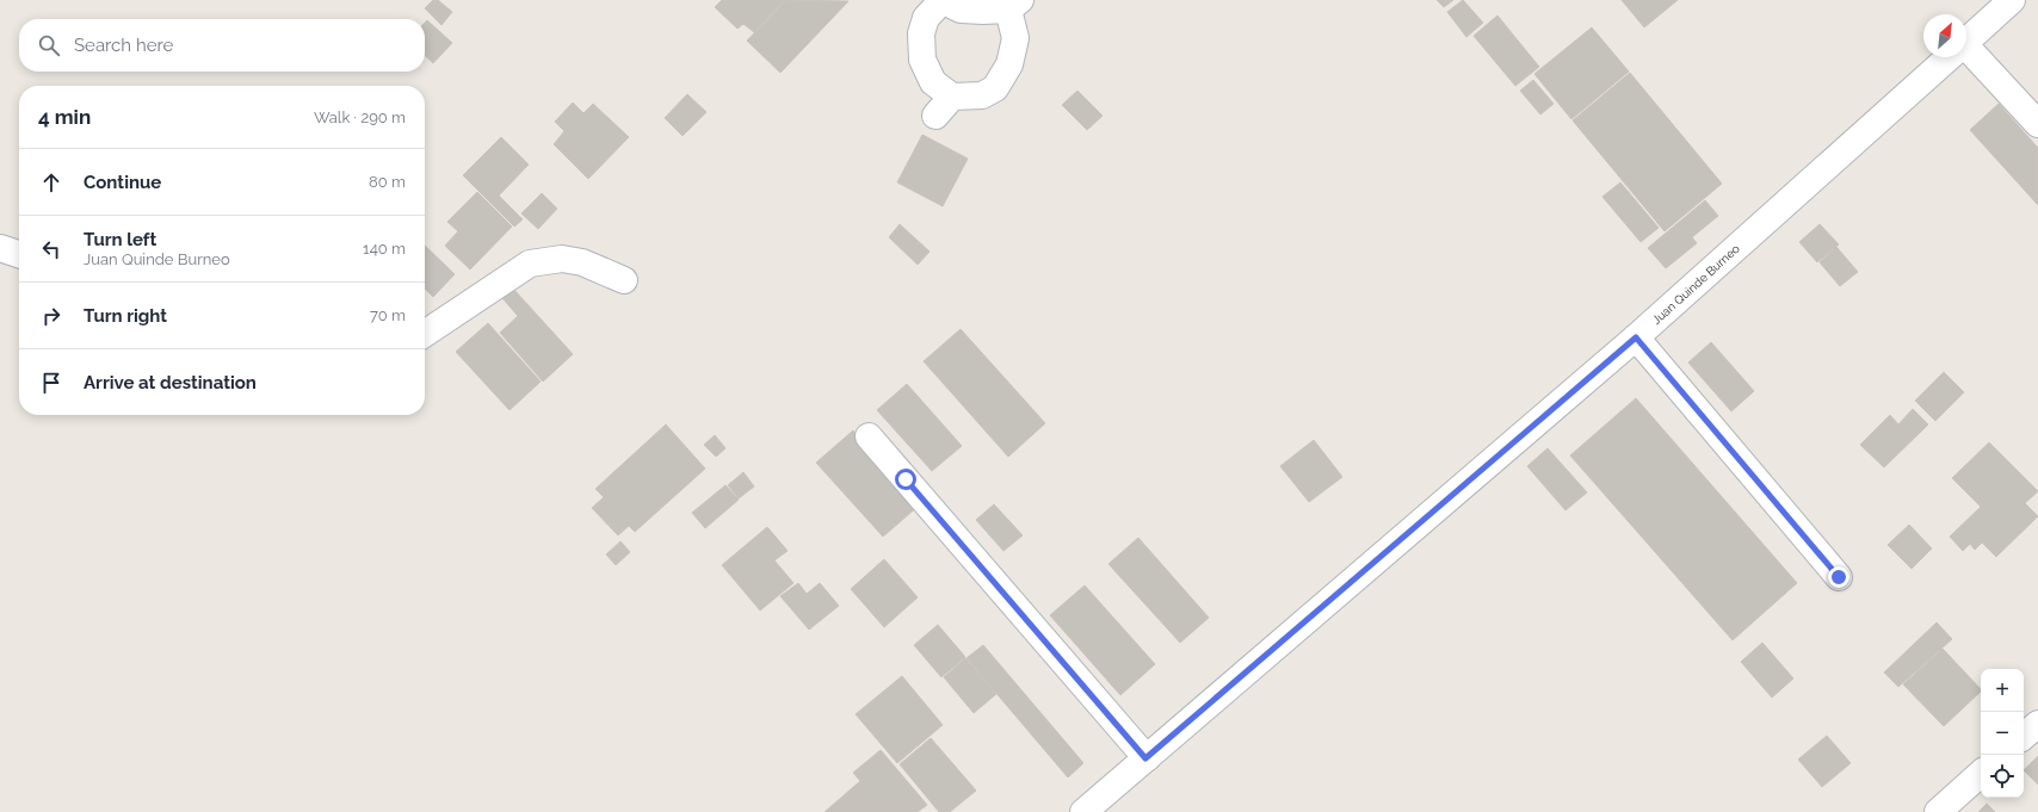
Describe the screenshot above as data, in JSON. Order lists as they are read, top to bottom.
{
  "streets": {
    "street": ["Juan Quinde Burneo"]
  },
  "north": "top right",
  "page": {
    "search": "Search here",
    "heading": ["4 min", "Walk · 290 m"],
    "list": [
      ["Continue", "80 m"],
      ["Turn left", "Juan Quinde Burneo", "140 m"],
      ["Turn right", "70 m"],
      "Arrive at destination"
    ],
    "map_buttons": ["+", "−"]
  }
}
